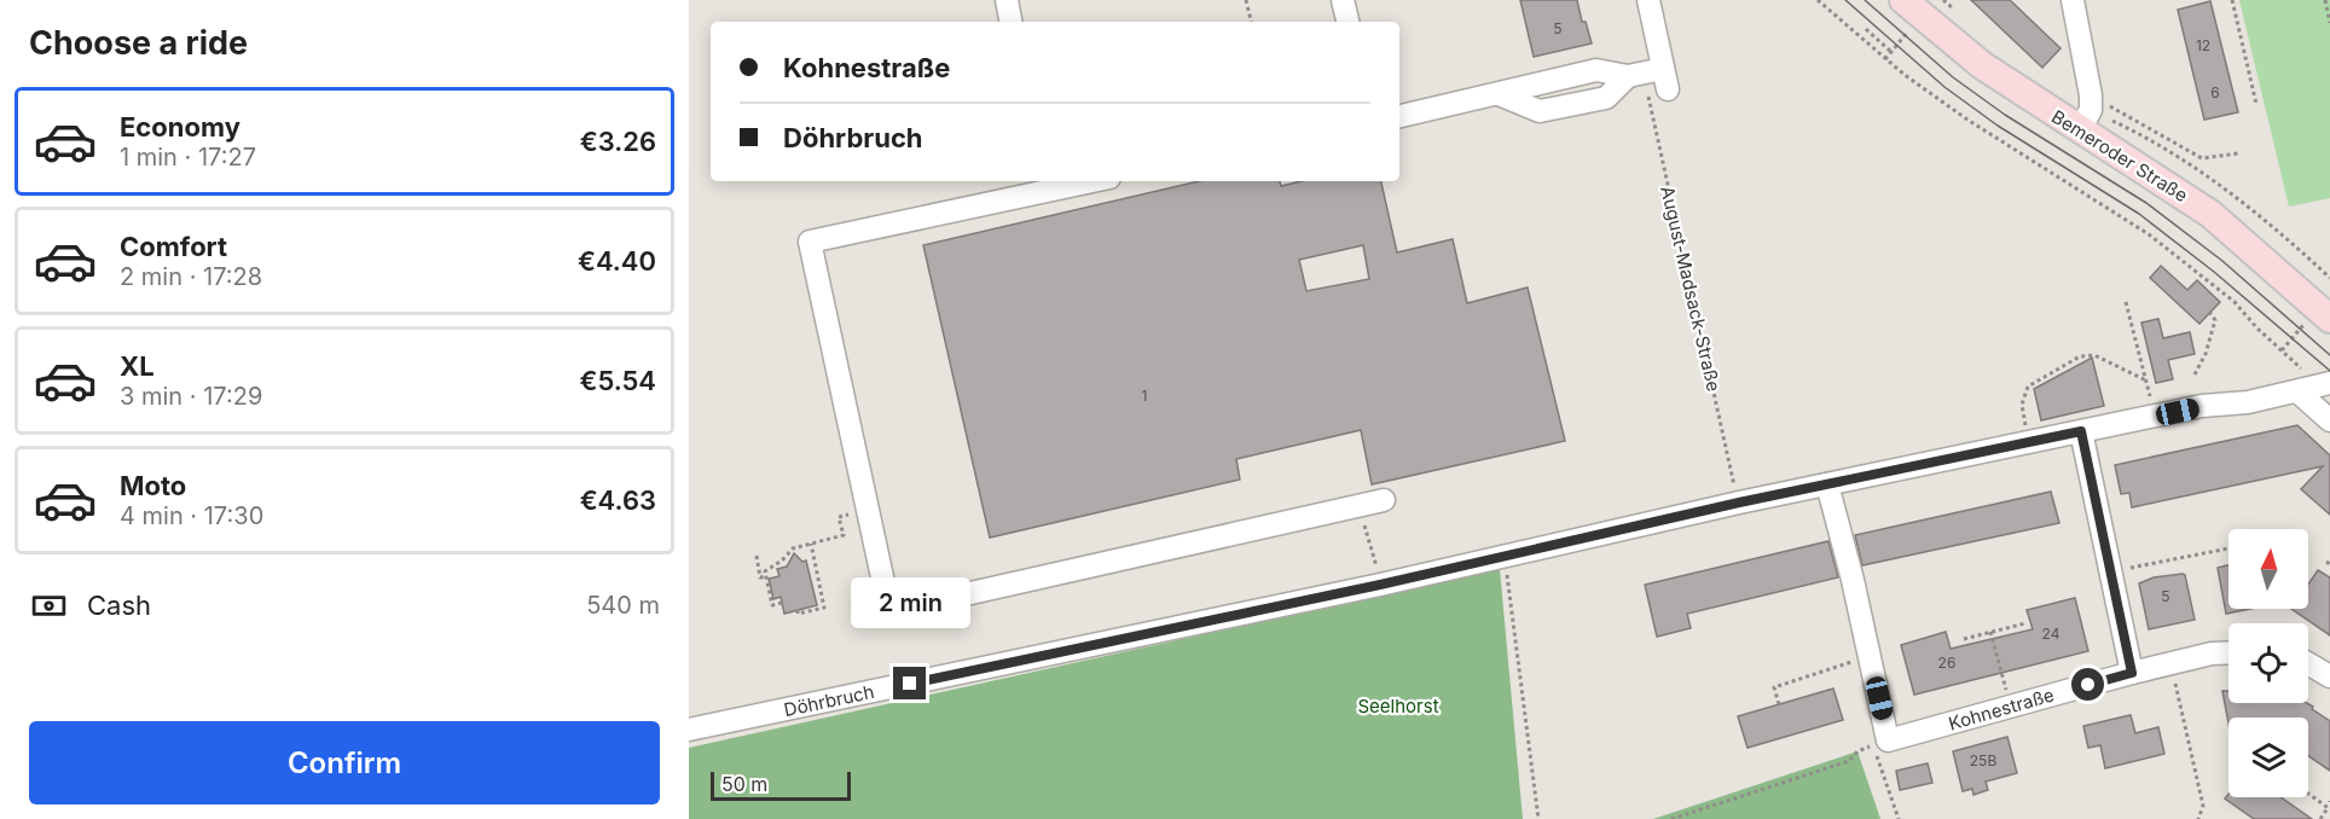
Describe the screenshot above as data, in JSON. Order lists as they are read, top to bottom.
{
  "streets": {
    "main road": ["Bemeroder Straße"],
    "street": ["Döhrbruch", "Kohnestraße"],
    "path": ["August-Madsack-Straße"]
  },
  "crossings": [
    ["August-Madsack-Straße", "Döhrbruch"]
  ],
  "parks": ["Seelhorst"],
  "house_numbers": [
    "5",
    "12",
    "6",
    "1",
    "5",
    "24",
    "26",
    "25B"
  ],
  "scale_bar": "50 m",
  "north": "top",
  "page": {
    "heading": "Choose a ride",
    "banner": ["Kohnestraße", "Döhrbruch"],
    "list": [
      {
        "name": "Economy",
        "note": "1 min · 17:27",
        "value": "€3.26"
      },
      {
        "name": "Comfort",
        "note": "2 min · 17:28",
        "value": "€4.40"
      },
      {
        "name": "XL",
        "note": "3 min · 17:29",
        "value": "€5.54"
      },
      {
        "name": "Moto",
        "note": "4 min · 17:30",
        "value": "€4.63"
      }
    ],
    "pay": ["Cash", "540 m"],
    "bubble": "2 min",
    "buttons": "Confirm",
    "scale": "50 m"
  }
}
